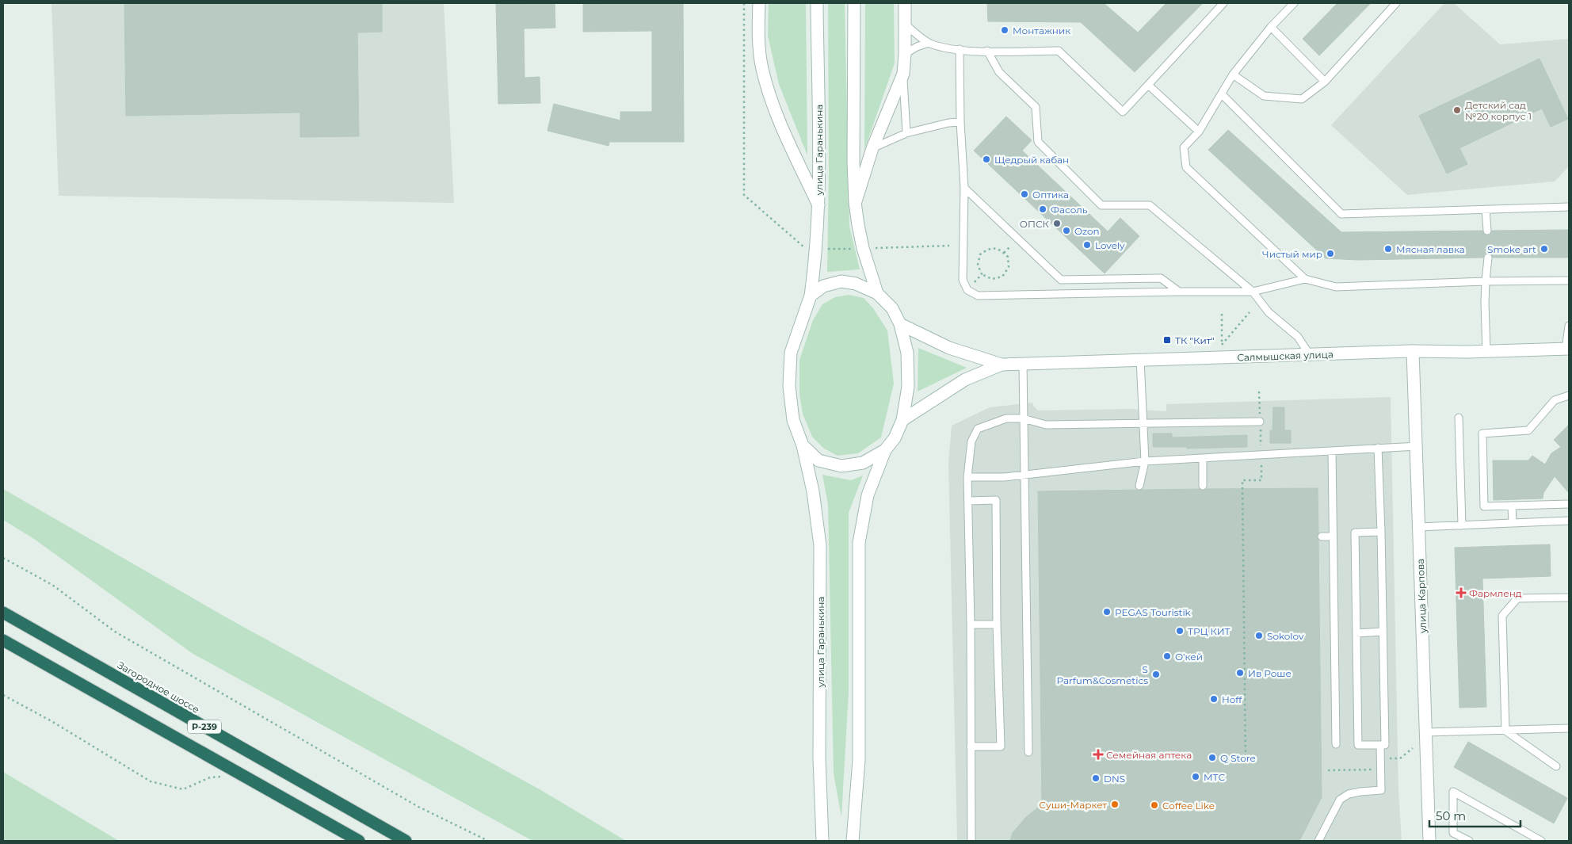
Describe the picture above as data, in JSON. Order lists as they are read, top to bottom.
{
  "streets": {
    "highway": ["Загородное шоссе", "Р-239"],
    "main road": ["улица Гаранькина", "Салмышская улица", "улица Карпова"]
  },
  "crossings": [
    ["Салмышская улица", "улица Карпова"]
  ],
  "places": {
    "other": [
      "Монтажник",
      "Детский сад №20 корпус 1",
      "Щедрый кабан",
      "Оптика",
      "Фасоль",
      "ОПСК",
      "Ozon",
      "Lovely",
      "Мясная лавка",
      "Smoke art",
      "Чистый мир",
      "PEGAS Touristik",
      "ТРЦ КИТ",
      "Sokolov",
      "О’кей",
      "Ив Роше",
      "S Parfum&Cosmetics",
      "Hoff",
      "Q Store",
      "МТС",
      "DNS",
      "Суши-Маркет",
      "Coffee Like"
    ],
    "transit": ["ТК \"Кит\""],
    "health": ["Фармленд", "Семейная аптека"]
  },
  "scale_bar": "50 m"
}
